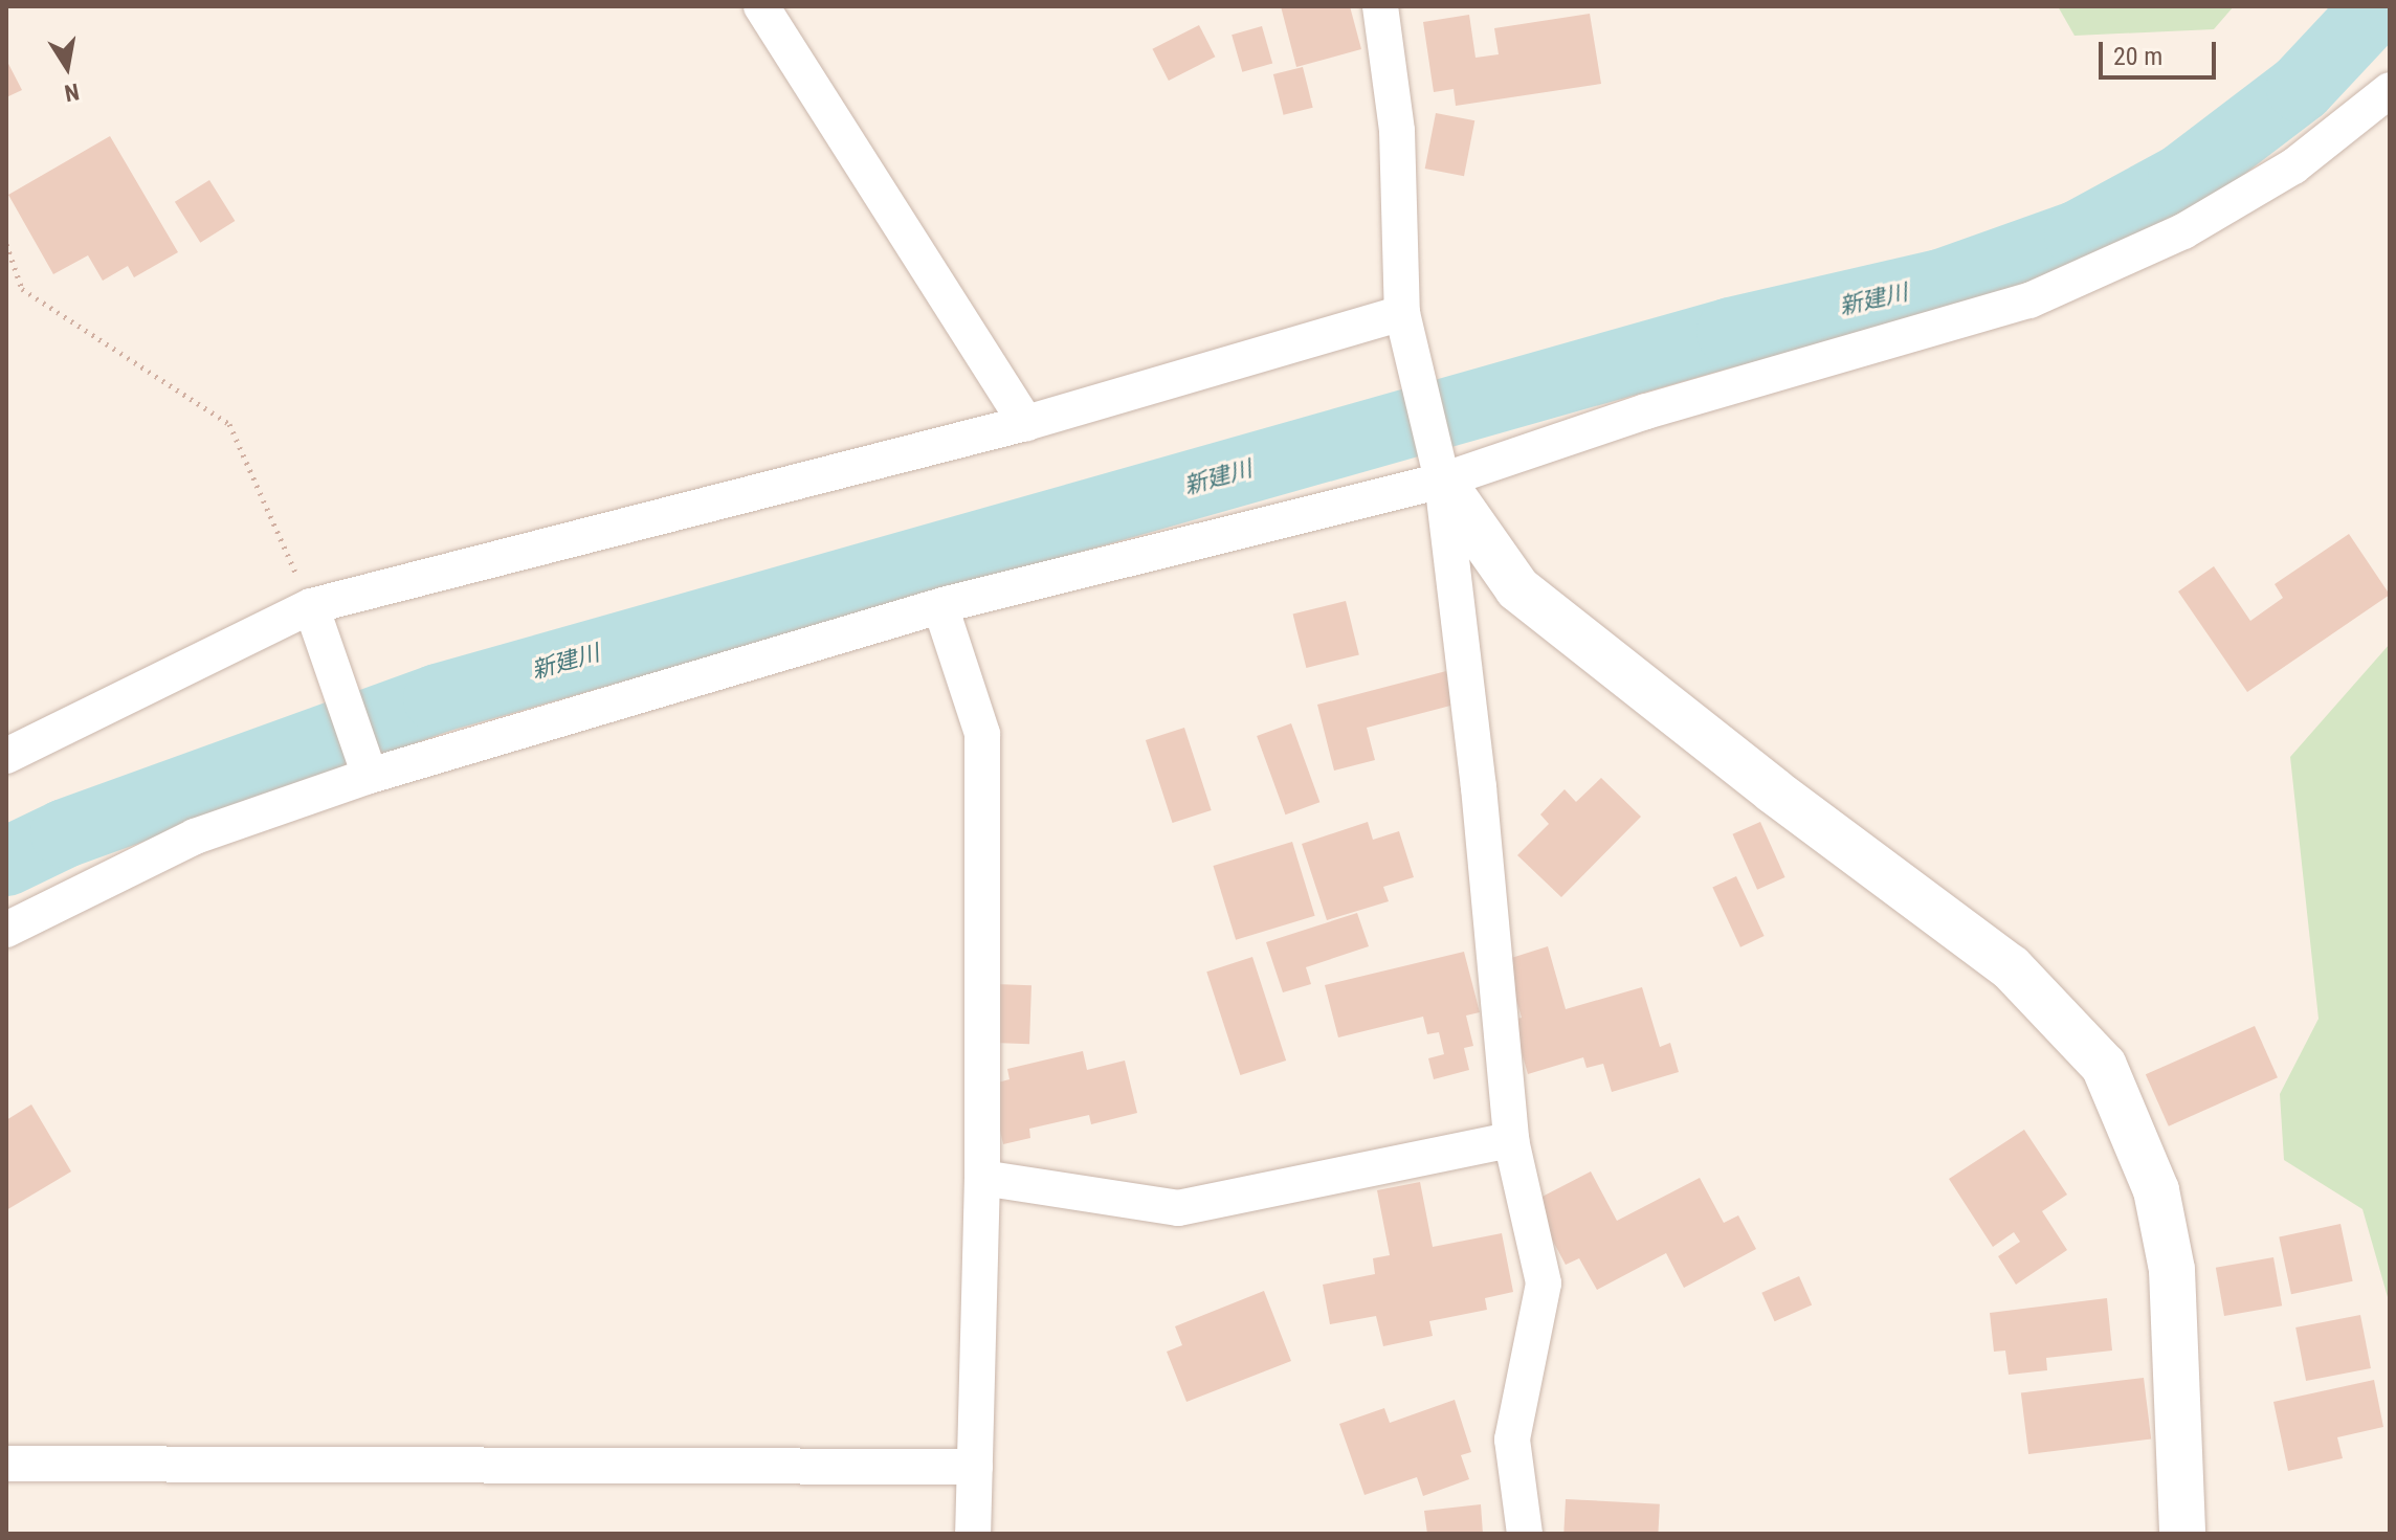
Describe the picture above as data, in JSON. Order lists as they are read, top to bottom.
{
  "water": ["新建川"],
  "scale_bar": "20 m",
  "north": "bottom"
}
